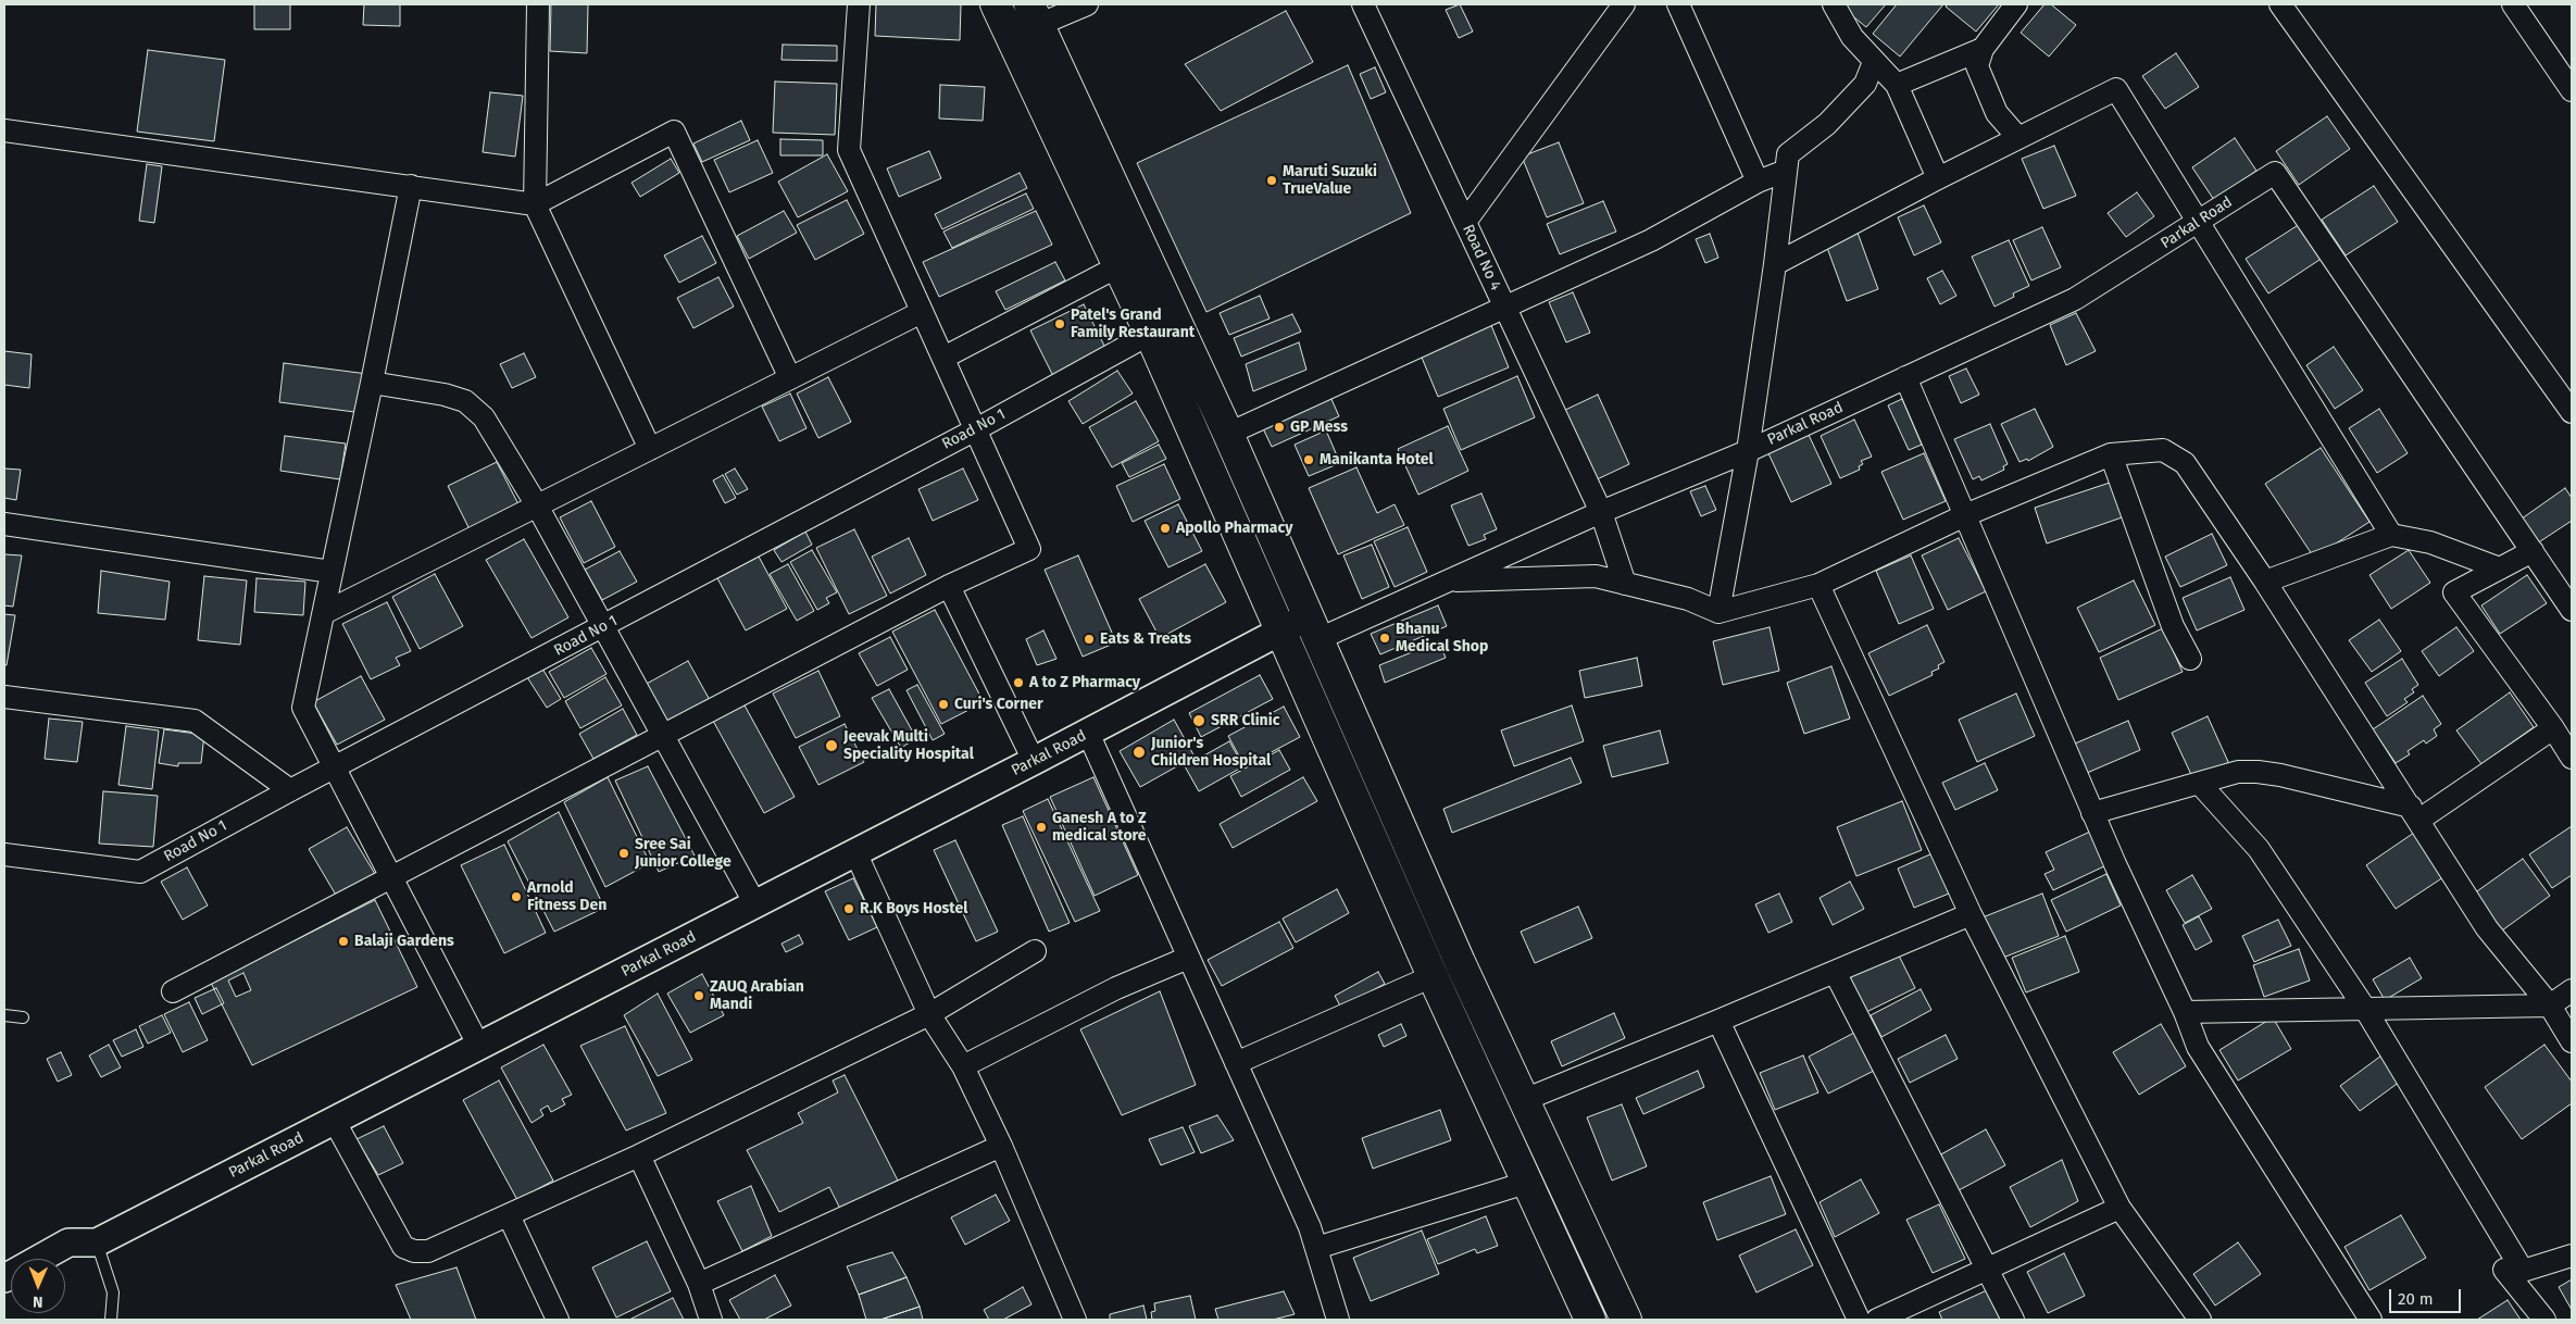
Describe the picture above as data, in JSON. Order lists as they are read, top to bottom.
{
  "streets": {
    "street": ["Parkal Road", "Road No 4", "Road No 1"]
  },
  "crossings": [
    ["Parkal Road", "Road No 4"]
  ],
  "places": [
    "Maruti Suzuki TrueValue",
    "Patel's Grand Family Restaurant",
    "GP Mess",
    "Manikanta Hotel",
    "Apollo Pharmacy",
    "Bhanu Medical Shop",
    "Eats & Treats",
    "A to Z Pharmacy",
    "Curi's Corner",
    "SRR Clinic",
    "Jeevak Multi Speciality Hospital",
    "Junior's Children Hospital",
    "Ganesh A to Z medical store",
    "Sree Sai Junior College",
    "Arnold Fitness Den",
    "R.K Boys Hostel",
    "Balaji Gardens",
    "ZAUQ Arabian Mandi"
  ],
  "scale_bar": "20 m",
  "north": "bottom"
}
